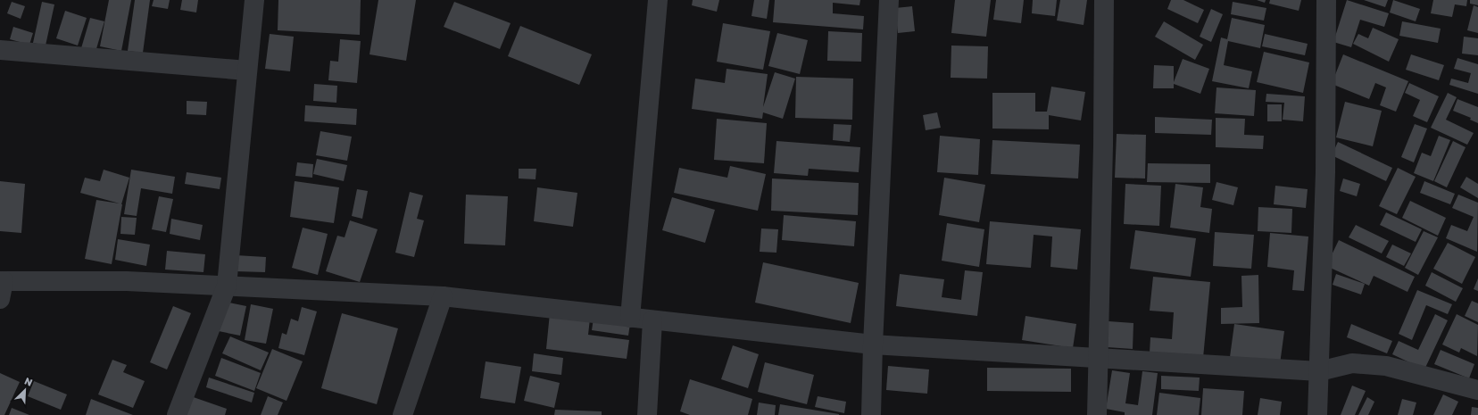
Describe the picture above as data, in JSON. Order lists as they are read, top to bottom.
{
  "north": "top right"
}
